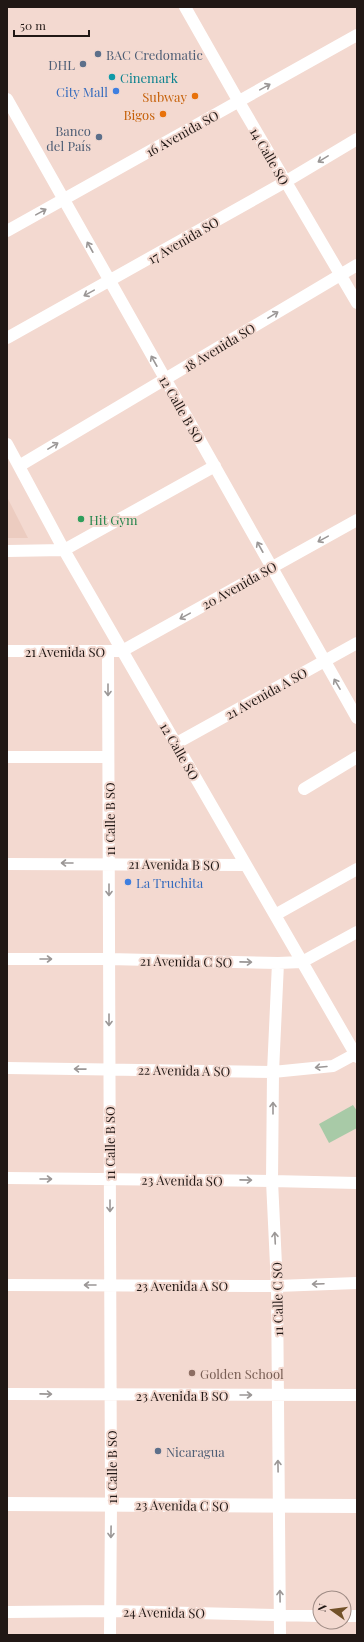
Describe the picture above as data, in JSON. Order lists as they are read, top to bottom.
{
  "streets": {
    "street": [
      "16 Avenida SO",
      "14 Calle SO",
      "17 Avenida SO",
      "18 Avenida SO",
      "12 Calle B SO",
      "20 Avenida SO",
      "21 Avenida SO",
      "21 Avenida A SO",
      "12 Calle SO",
      "11 Calle B SO",
      "21 Avenida B SO",
      "21 Avenida C SO",
      "22 Avenida A SO",
      "23 Avenida SO",
      "23 Avenida A SO",
      "11 Calle C SO",
      "23 Avenida B SO",
      "23 Avenida C SO",
      "24 Avenida SO"
    ]
  },
  "crossings": [
    ["16 Avenida SO", "14 Calle SO"],
    ["16 Avenida SO", "12 Calle B SO"],
    ["14 Calle SO", "17 Avenida SO"],
    ["14 Calle SO", "18 Avenida SO"],
    ["17 Avenida SO", "12 Calle B SO"],
    ["18 Avenida SO", "12 Calle B SO"],
    ["18 Avenida SO", "12 Calle SO"],
    ["12 Calle B SO", "20 Avenida SO"],
    ["12 Calle B SO", "21 Avenida A SO"],
    ["20 Avenida SO", "21 Avenida SO"],
    ["20 Avenida SO", "12 Calle SO"],
    ["21 Avenida SO", "12 Calle SO"],
    ["21 Avenida SO", "11 Calle B SO"],
    ["21 Avenida A SO", "12 Calle SO"],
    ["12 Calle SO", "21 Avenida B SO"],
    ["12 Calle SO", "21 Avenida C SO"],
    ["12 Calle SO", "22 Avenida A SO"],
    ["11 Calle B SO", "21 Avenida B SO"],
    ["11 Calle B SO", "21 Avenida C SO"],
    ["11 Calle B SO", "22 Avenida A SO"],
    ["11 Calle B SO", "23 Avenida SO"],
    ["11 Calle B SO", "23 Avenida A SO"],
    ["11 Calle B SO", "23 Avenida B SO"],
    ["11 Calle B SO", "23 Avenida C SO"],
    ["11 Calle B SO", "24 Avenida SO"],
    ["21 Avenida C SO", "11 Calle C SO"],
    ["22 Avenida A SO", "11 Calle C SO"],
    ["23 Avenida SO", "11 Calle C SO"],
    ["23 Avenida A SO", "11 Calle C SO"],
    ["11 Calle C SO", "23 Avenida B SO"],
    ["11 Calle C SO", "23 Avenida C SO"],
    ["11 Calle C SO", "24 Avenida SO"]
  ],
  "one_way": [
    "16 Avenida SO",
    "17 Avenida SO",
    "12 Calle B SO",
    "20 Avenida SO",
    "11 Calle B SO",
    "21 Avenida C SO",
    "22 Avenida A SO",
    "23 Avenida SO",
    "23 Avenida A SO",
    "11 Calle C SO",
    "23 Avenida B SO"
  ],
  "places": [
    "BAC Credomatic",
    "DHL",
    "Cinemark",
    "City Mall",
    "Subway",
    "Bigos",
    "Banco del País",
    "Hit Gym",
    "La Truchita",
    "Golden School",
    "Nicaragua"
  ],
  "scale_bar": "50 m",
  "north": "left"
}
